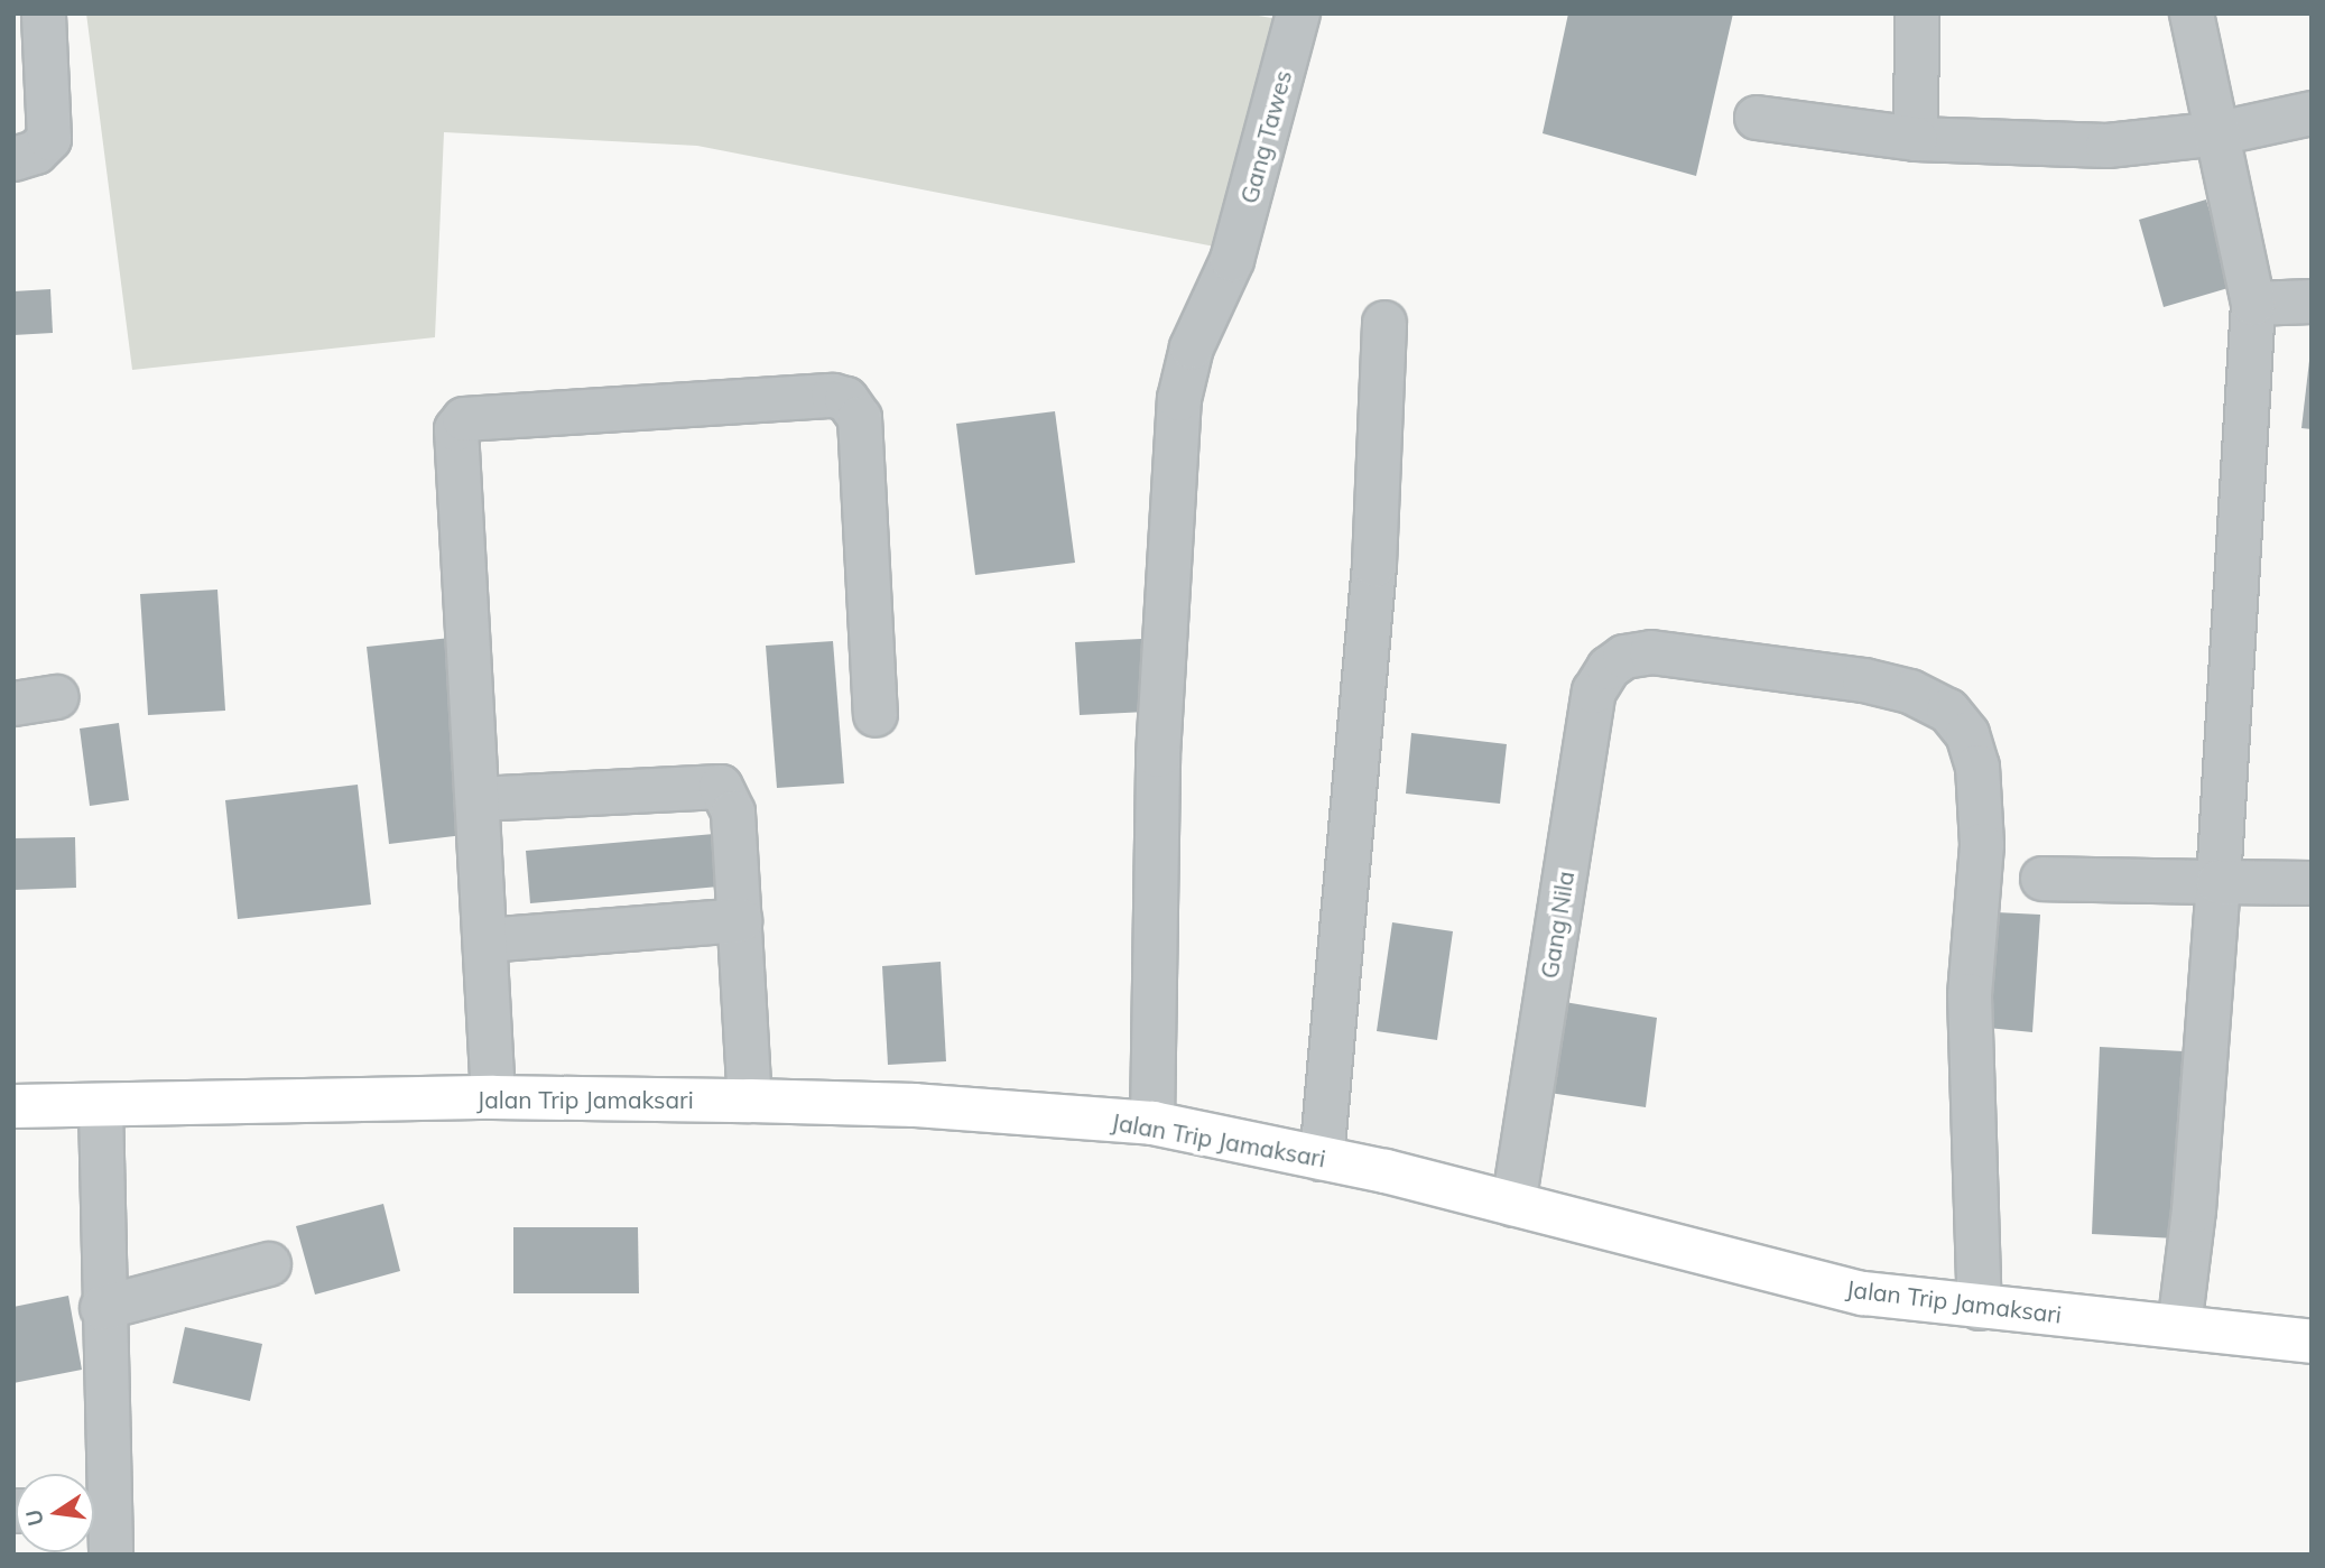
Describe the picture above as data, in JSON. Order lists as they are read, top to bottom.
{
  "streets": {
    "main road": ["Jalan Trip Jamaksari"],
    "street": ["Gang Tawes", "Gang Nila"]
  },
  "crossings": [
    ["Gang Tawes", "Jalan Trip Jamaksari"],
    ["Gang Nila", "Jalan Trip Jamaksari"]
  ],
  "north": "left"
}
